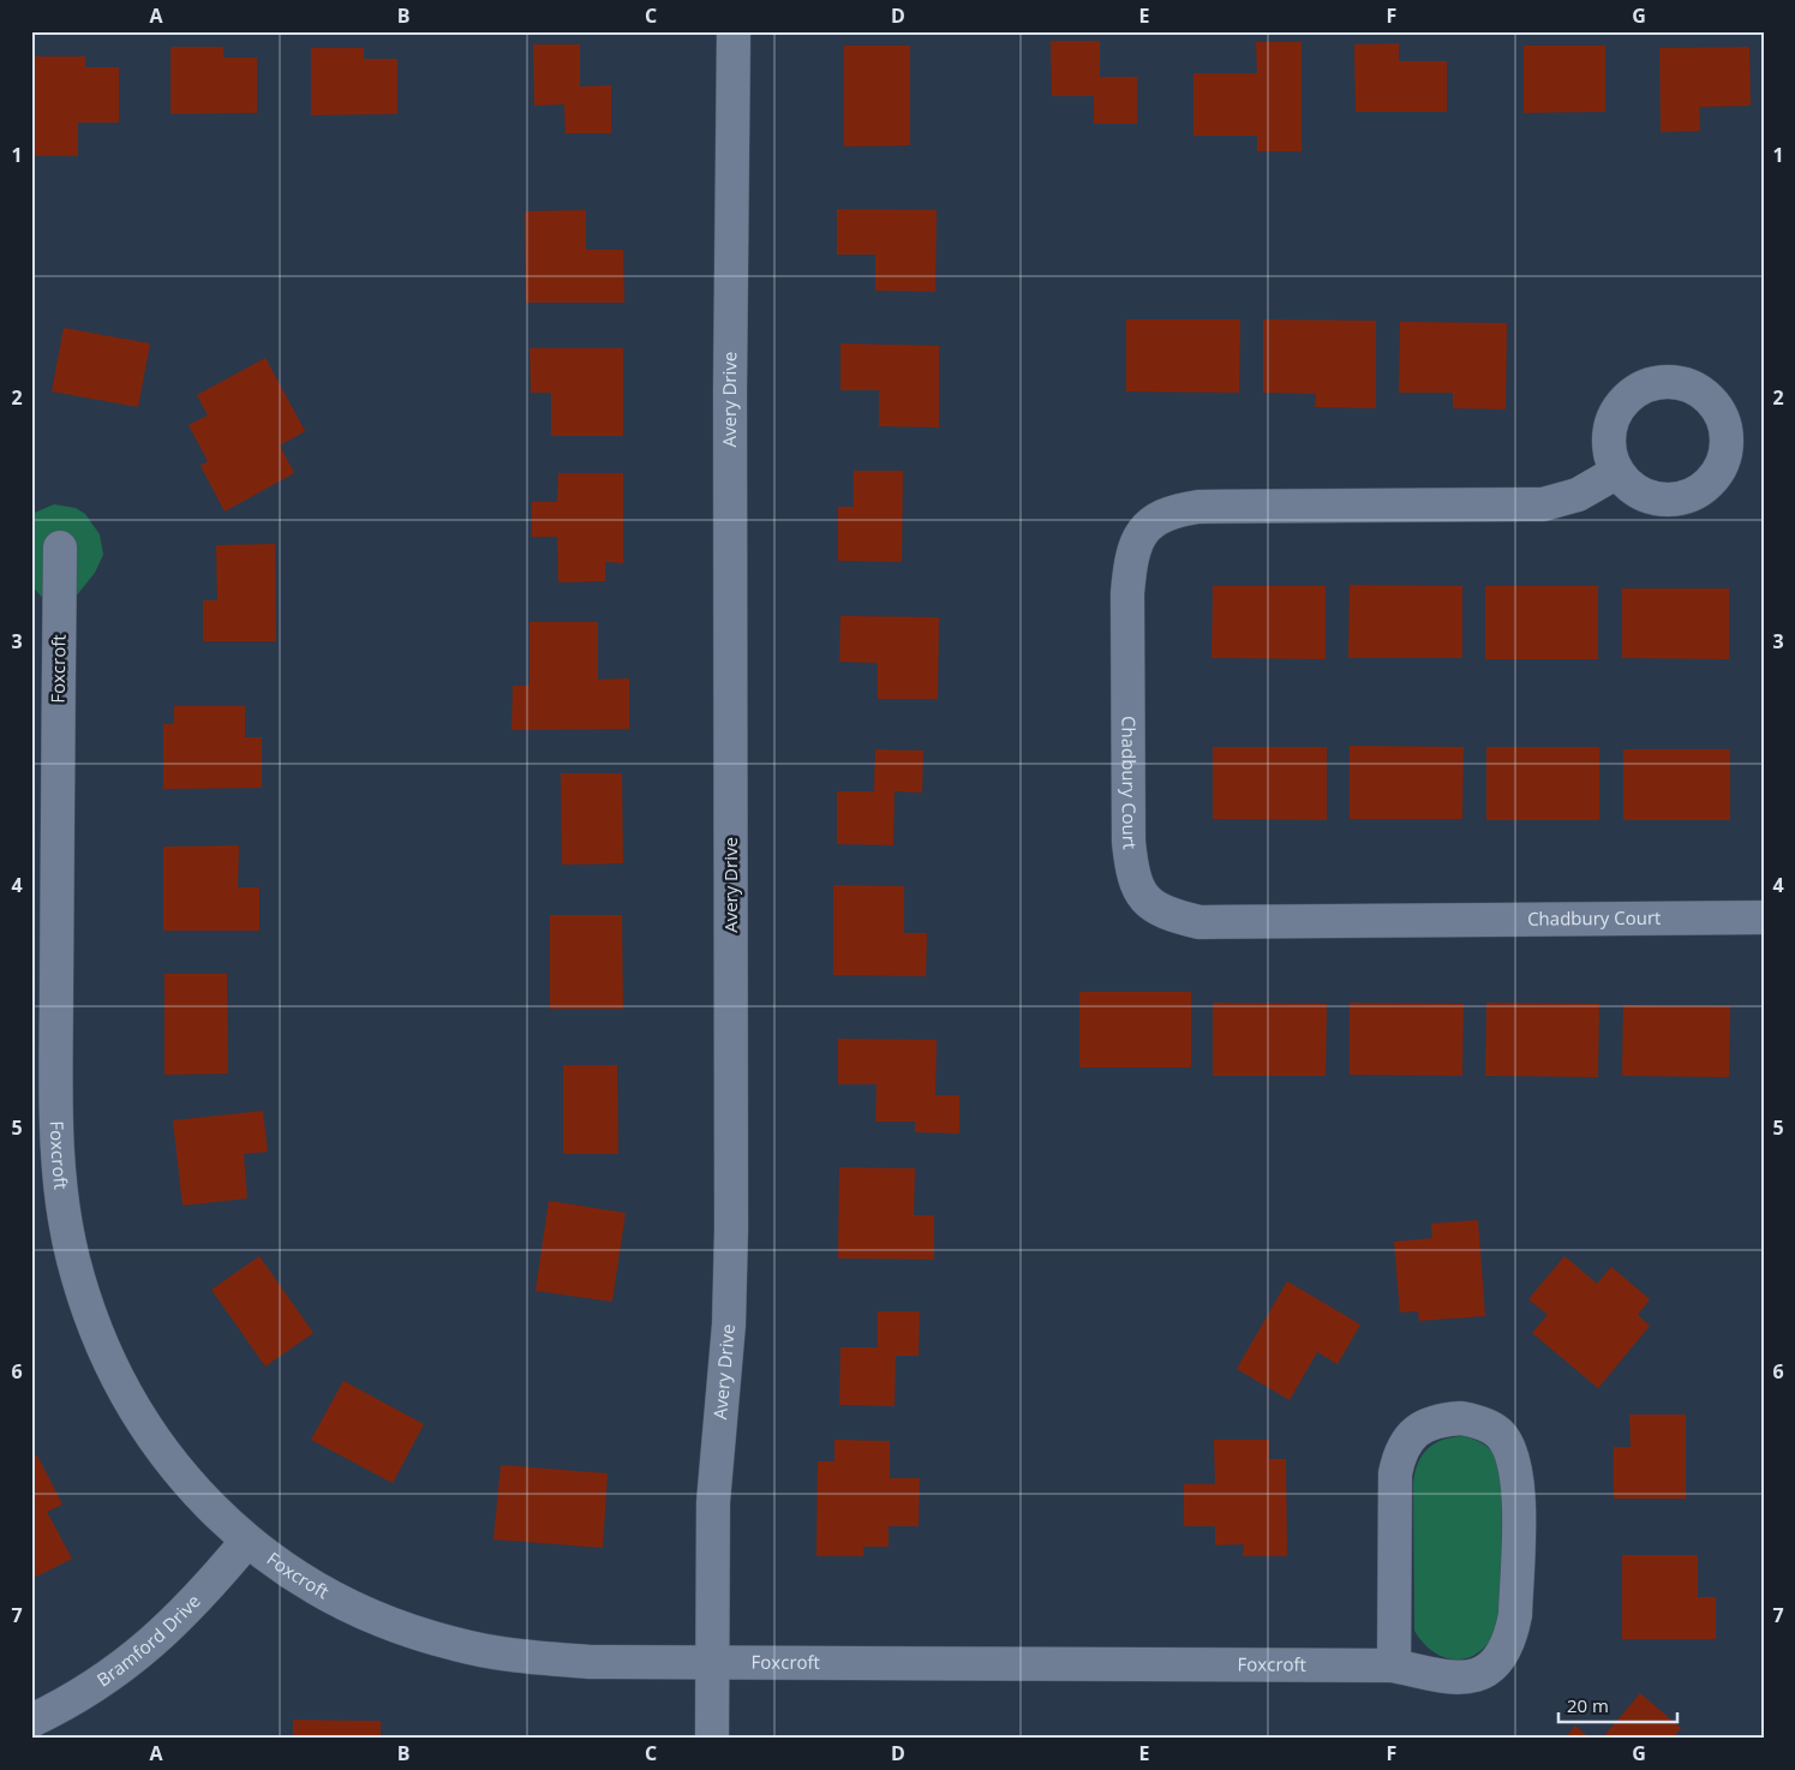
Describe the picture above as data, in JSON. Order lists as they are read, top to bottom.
{
  "streets": {
    "street": [
      "Avery Drive",
      "Foxcroft",
      "Chadbury Court",
      "Bramford Drive"
    ]
  },
  "crossings": [
    ["Avery Drive", "Foxcroft"],
    ["Foxcroft", "Bramford Drive"]
  ],
  "scale_bar": "20 m",
  "grid": {
    "columns": [
      "A",
      "B",
      "C",
      "D",
      "E",
      "F",
      "G"
    ],
    "rows": [
      "1",
      "2",
      "3",
      "4",
      "5",
      "6",
      "7"
    ]
  }
}
